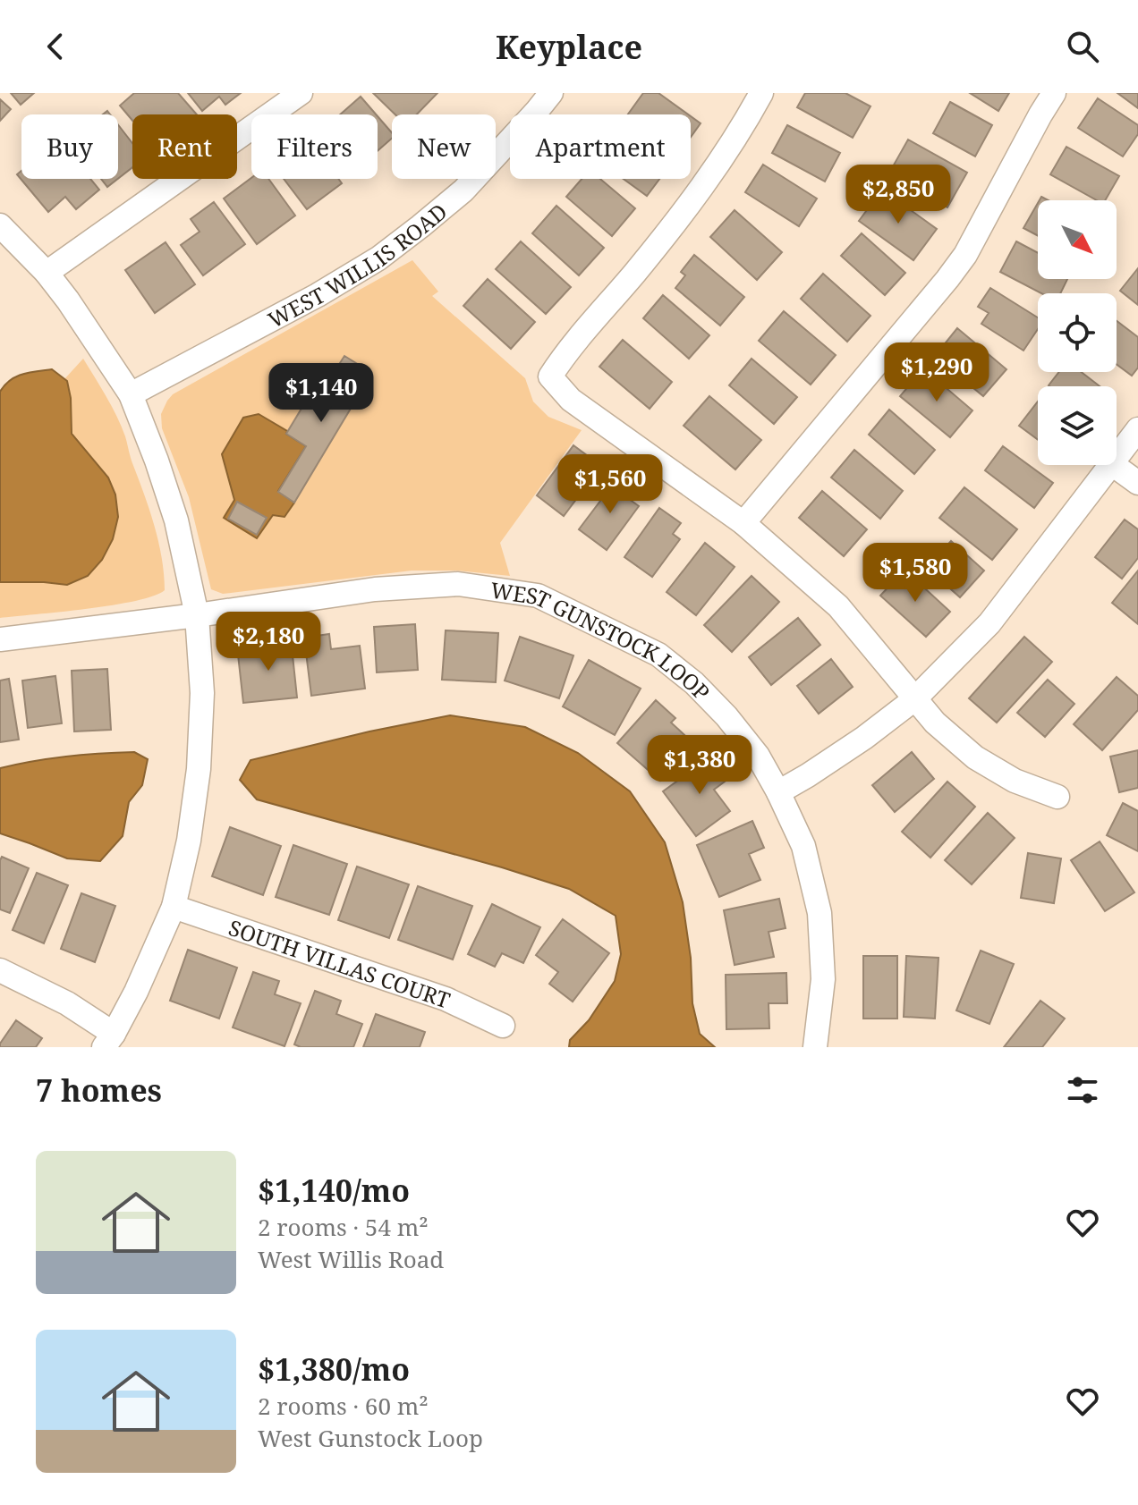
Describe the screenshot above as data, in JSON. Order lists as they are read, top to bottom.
{
  "streets": {
    "street": ["WEST WILLIS ROAD", "WEST GUNSTOCK LOOP", "SOUTH VILLAS COURT"]
  },
  "north": "bottom right",
  "page": {
    "header": "Keyplace",
    "chip": [
      "Buy",
      "Rent",
      "Filters",
      "New",
      "Apartment"
    ],
    "price": [
      "$2,850",
      "$1,290",
      "$1,140",
      "$1,560",
      "$1,580",
      "$2,180",
      "$1,380"
    ],
    "heading": "7 homes",
    "list": [
      {
        "name": "$1,140/mo",
        "note": "2 rooms · 54 m² · West Willis Road"
      },
      {
        "name": "$1,380/mo",
        "note": "2 rooms · 60 m² · West Gunstock Loop"
      }
    ]
  }
}
